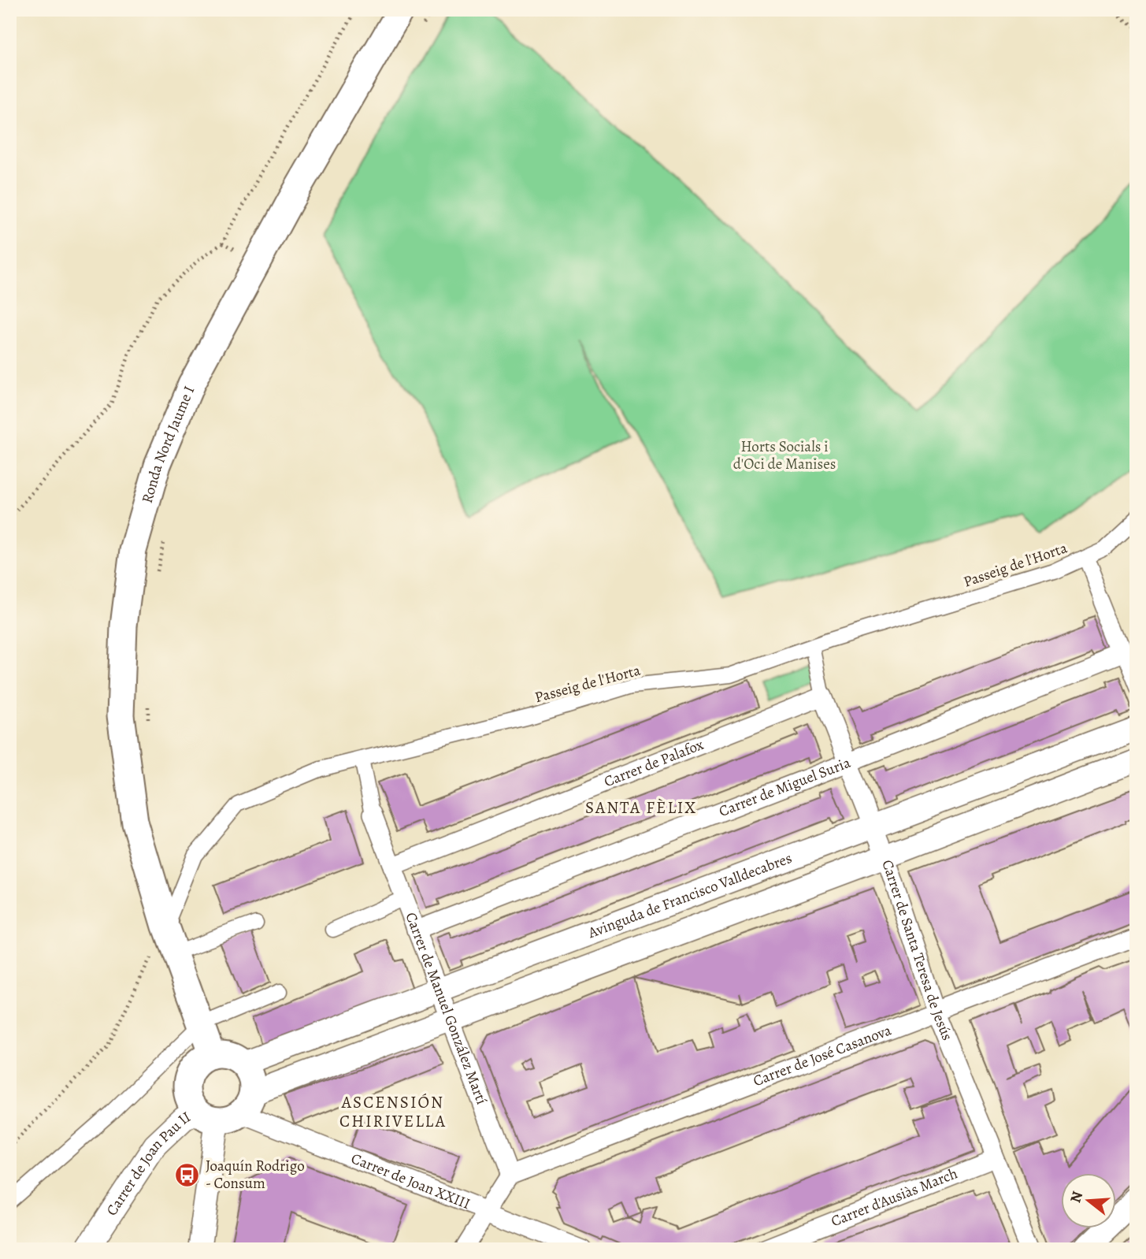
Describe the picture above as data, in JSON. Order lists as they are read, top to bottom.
{
  "streets": {
    "main road": ["Ronda Nord Jaume I"],
    "street": [
      "Passeig de l'Horta",
      "Carrer de Palafox",
      "Carrer de Miguel Suria",
      "Avinguda de Francisco Valldecabres",
      "Carrer de Santa Teresa de Jesús",
      "Carrer de Manuel González Martí",
      "Carrer de José Casanova",
      "Carrer de Joan Pau II",
      "Carrer de Joan XXIII",
      "Carrer d'Ausiàs March"
    ]
  },
  "crossings": [
    ["Ronda Nord Jaume I", "Passeig de l'Horta"],
    ["Passeig de l'Horta", "Carrer de Santa Teresa de Jesús"],
    ["Passeig de l'Horta", "Carrer de Manuel González Martí"],
    ["Carrer de Palafox", "Carrer de Santa Teresa de Jesús"],
    ["Carrer de Palafox", "Carrer de Manuel González Martí"],
    ["Carrer de Miguel Suria", "Carrer de Santa Teresa de Jesús"],
    ["Carrer de Miguel Suria", "Carrer de Manuel González Martí"],
    ["Avinguda de Francisco Valldecabres", "Carrer de Santa Teresa de Jesús"],
    ["Avinguda de Francisco Valldecabres", "Carrer de Manuel González Martí"],
    ["Avinguda de Francisco Valldecabres", "Carrer de Joan Pau II"],
    ["Avinguda de Francisco Valldecabres", "Carrer de Joan XXIII"],
    ["Carrer de Santa Teresa de Jesús", "Carrer de José Casanova"],
    ["Carrer de Santa Teresa de Jesús", "Carrer d'Ausiàs March"],
    ["Carrer de Manuel González Martí", "Carrer de José Casanova"],
    ["Carrer de Joan Pau II", "Carrer de Joan XXIII"]
  ],
  "districts": ["SANTA FÈLIX", "ASCENSIÓN CHIRIVELLA"],
  "parks": ["Horts Socials i d'Oci de Manises"],
  "places": {
    "bus stop": ["Joaquín Rodrigo - Consum"]
  },
  "north": "left"
}
